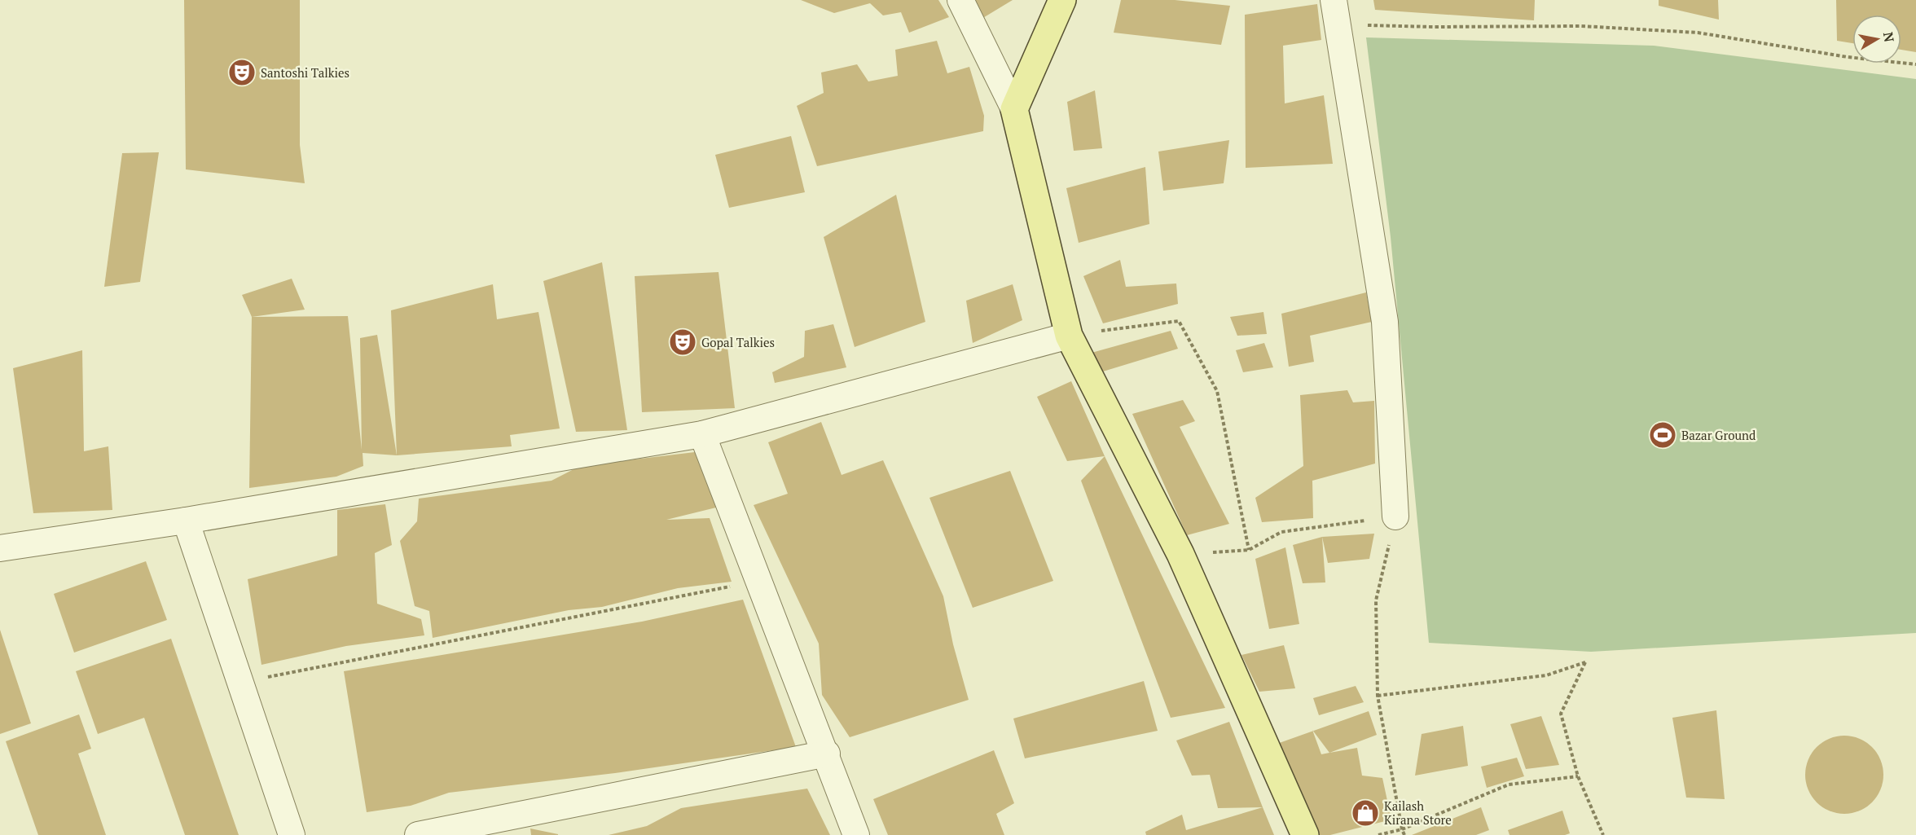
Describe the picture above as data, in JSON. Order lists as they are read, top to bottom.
{
  "places": {
    "theatre": ["Santoshi Talkies", "Gopal Talkies"],
    "sports": ["Bazar Ground"],
    "shop": ["Kailash Kirana Store"]
  },
  "north": "right"
}
